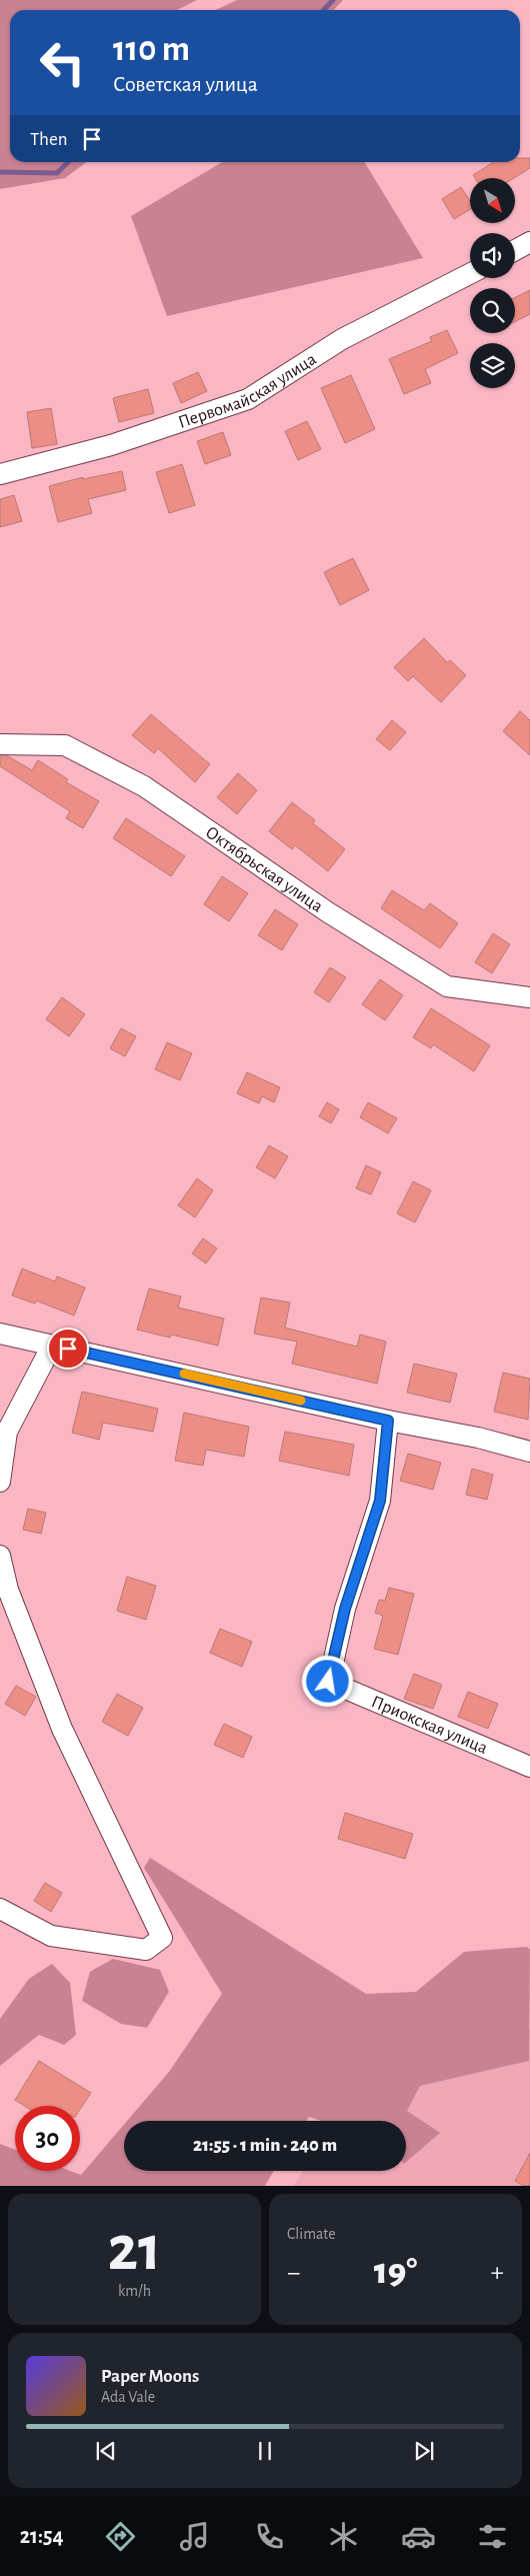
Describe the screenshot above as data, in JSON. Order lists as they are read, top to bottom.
{
  "streets": {
    "street": ["Первомайская улица", "Октябрьская улица", "Приокская улица"]
  },
  "north": "bottom right",
  "page": {
    "turn": ["110 m", "Советская улица"],
    "then": "Then",
    "limit": "30",
    "trip": "21:55 · 1 min · 240 m",
    "tile": [
      ["21", "km/h"],
      "Climate"
    ],
    "heat": ["−", "19°", "+"],
    "song": ["Paper Moons", "Ada Vale"],
    "tabs": "21:54"
  }
}
